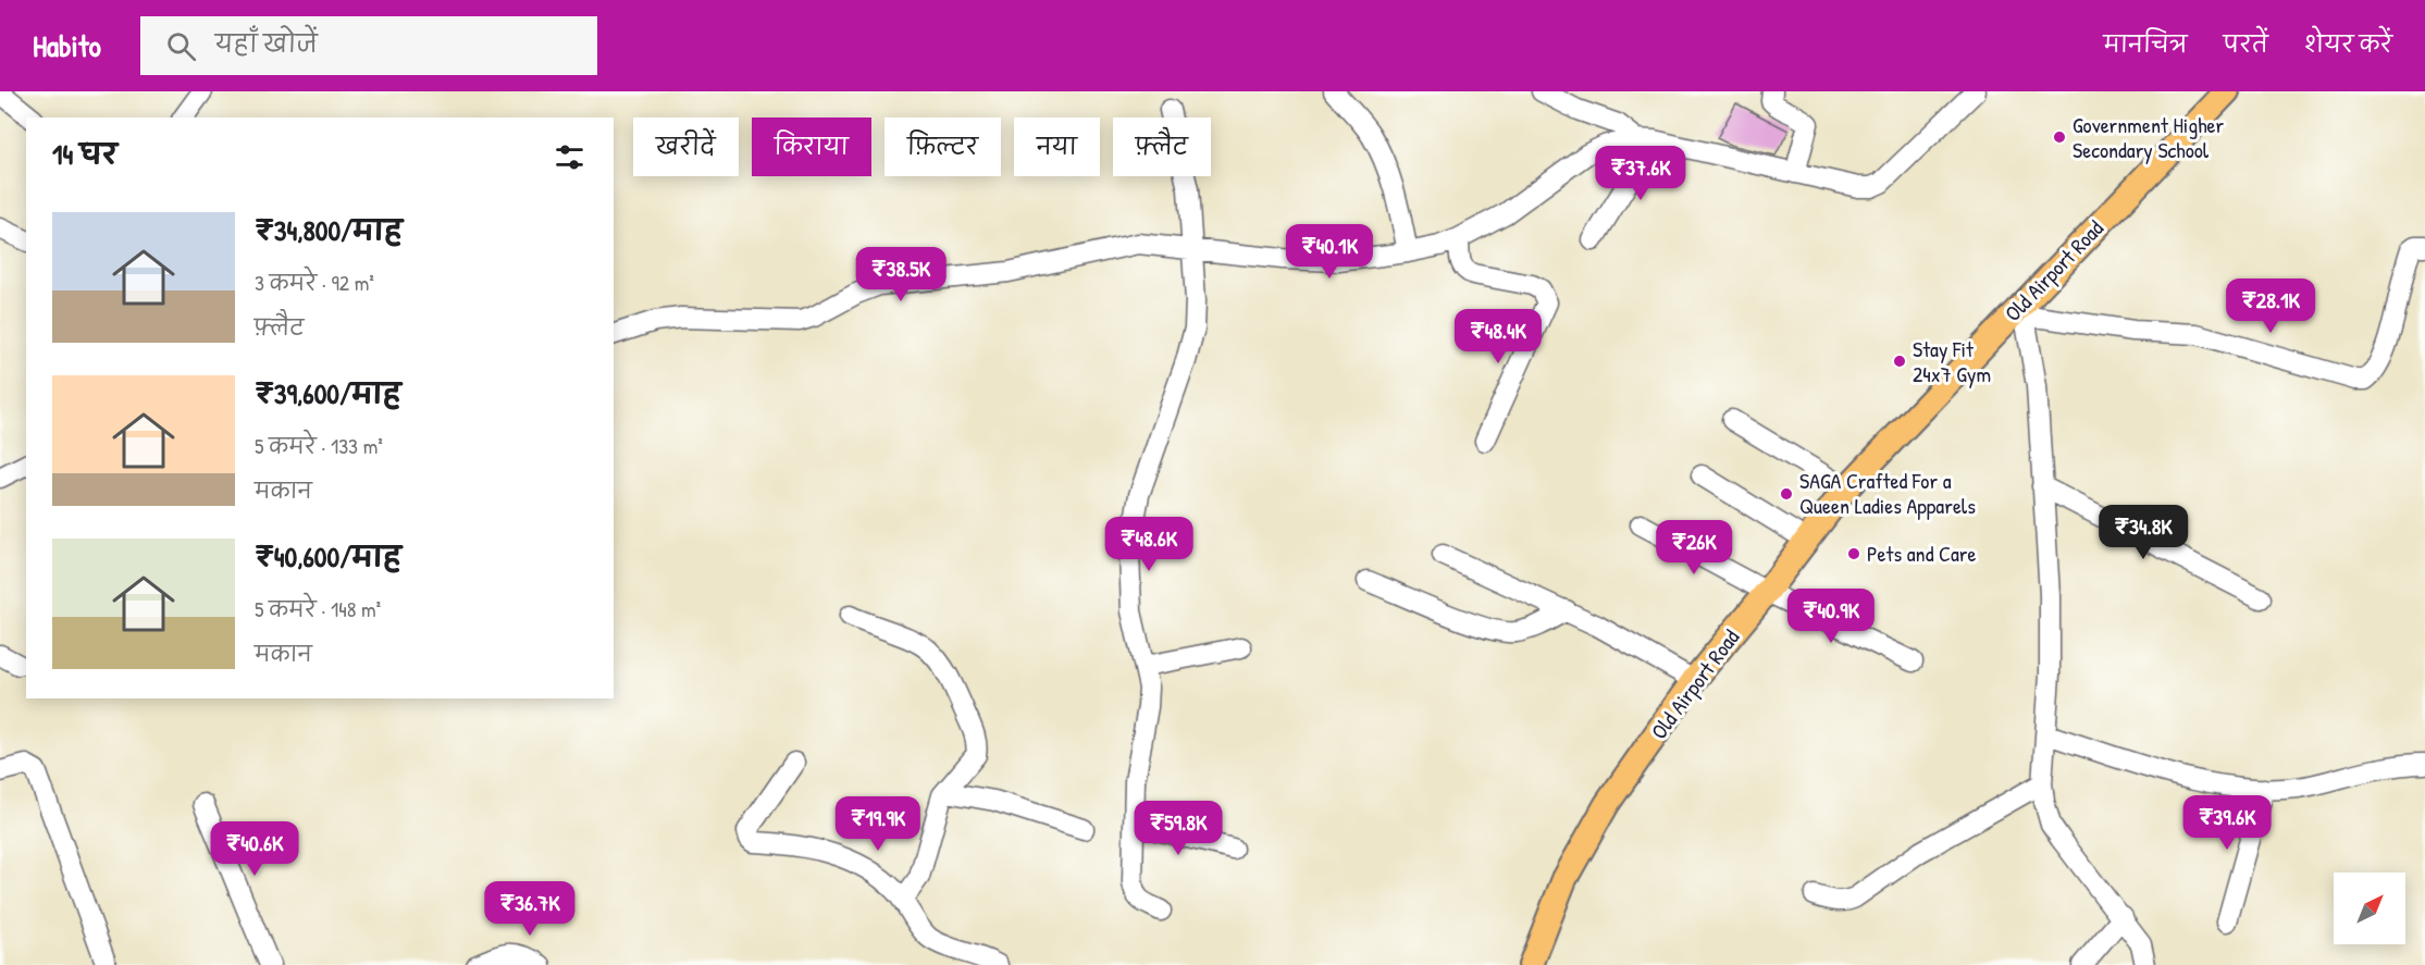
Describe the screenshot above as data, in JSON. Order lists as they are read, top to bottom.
{
  "streets": {
    "main road": ["Old Airport Road"]
  },
  "places": [
    "Government Higher Secondary School",
    "Stay Fit 24x7 Gym",
    "SAGA Crafted For a Queen Ladies Apparels",
    "Pets and Care"
  ],
  "north": "top right",
  "page": {
    "header": "Habito",
    "search": "यहाँ खोजें",
    "nav": ["मानचित्र", "परतें", "शेयर करें"],
    "chip": [
      "खरीदें",
      "किराया",
      "फ़िल्टर",
      "नया",
      "फ़्लैट"
    ],
    "heading": "14 घर",
    "price": [
      "₹37.6K",
      "₹40.1K",
      "₹38.5K",
      "₹28.1K",
      "₹48.4K",
      "₹34.8K",
      "₹48.6K",
      "₹26K",
      "₹40.9K",
      "₹39.6K",
      "₹19.9K",
      "₹59.8K",
      "₹40.6K",
      "₹36.7K"
    ],
    "list": [
      {
        "name": "₹34,800/माह",
        "note": "3 कमरे · 92 m² · फ़्लैट"
      },
      {
        "name": "₹39,600/माह",
        "note": "5 कमरे · 133 m² · मकान"
      },
      {
        "name": "₹40,600/माह",
        "note": "5 कमरे · 148 m² · मकान"
      }
    ]
  }
}
